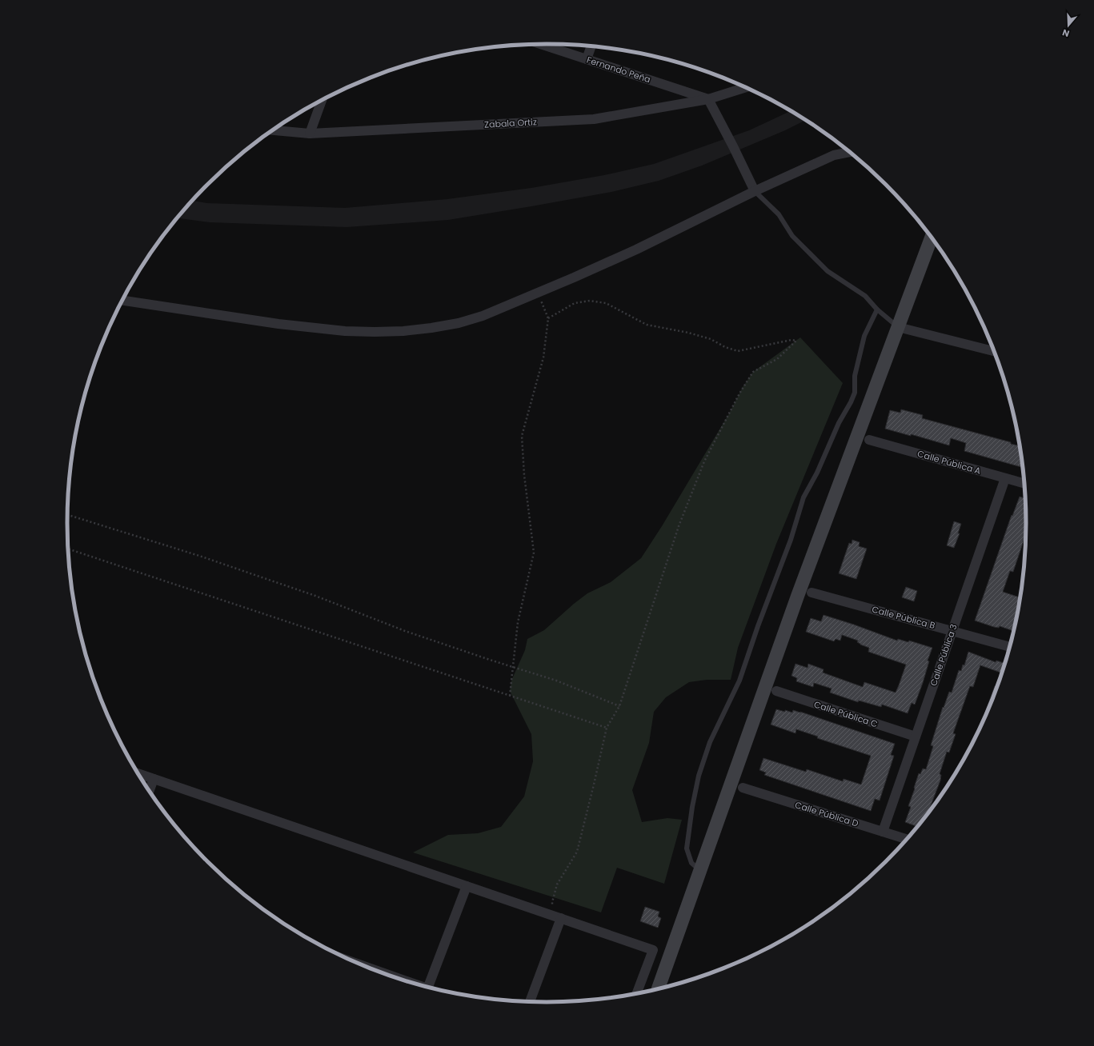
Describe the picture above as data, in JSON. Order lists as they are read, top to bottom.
{
  "streets": {
    "street": [
      "Fernando Peña",
      "Zabala Ortiz",
      "Calle Pública A",
      "Calle Pública B",
      "Calle Pública 3",
      "Calle Pública C",
      "Calle Pública D"
    ]
  },
  "crossings": [
    ["Fernando Peña", "Zabala Ortiz"],
    ["Calle Pública A", "Calle Pública 3"],
    ["Calle Pública B", "Calle Pública 3"],
    ["Calle Pública 3", "Calle Pública C"],
    ["Calle Pública 3", "Calle Pública D"]
  ],
  "north": "bottom"
}
